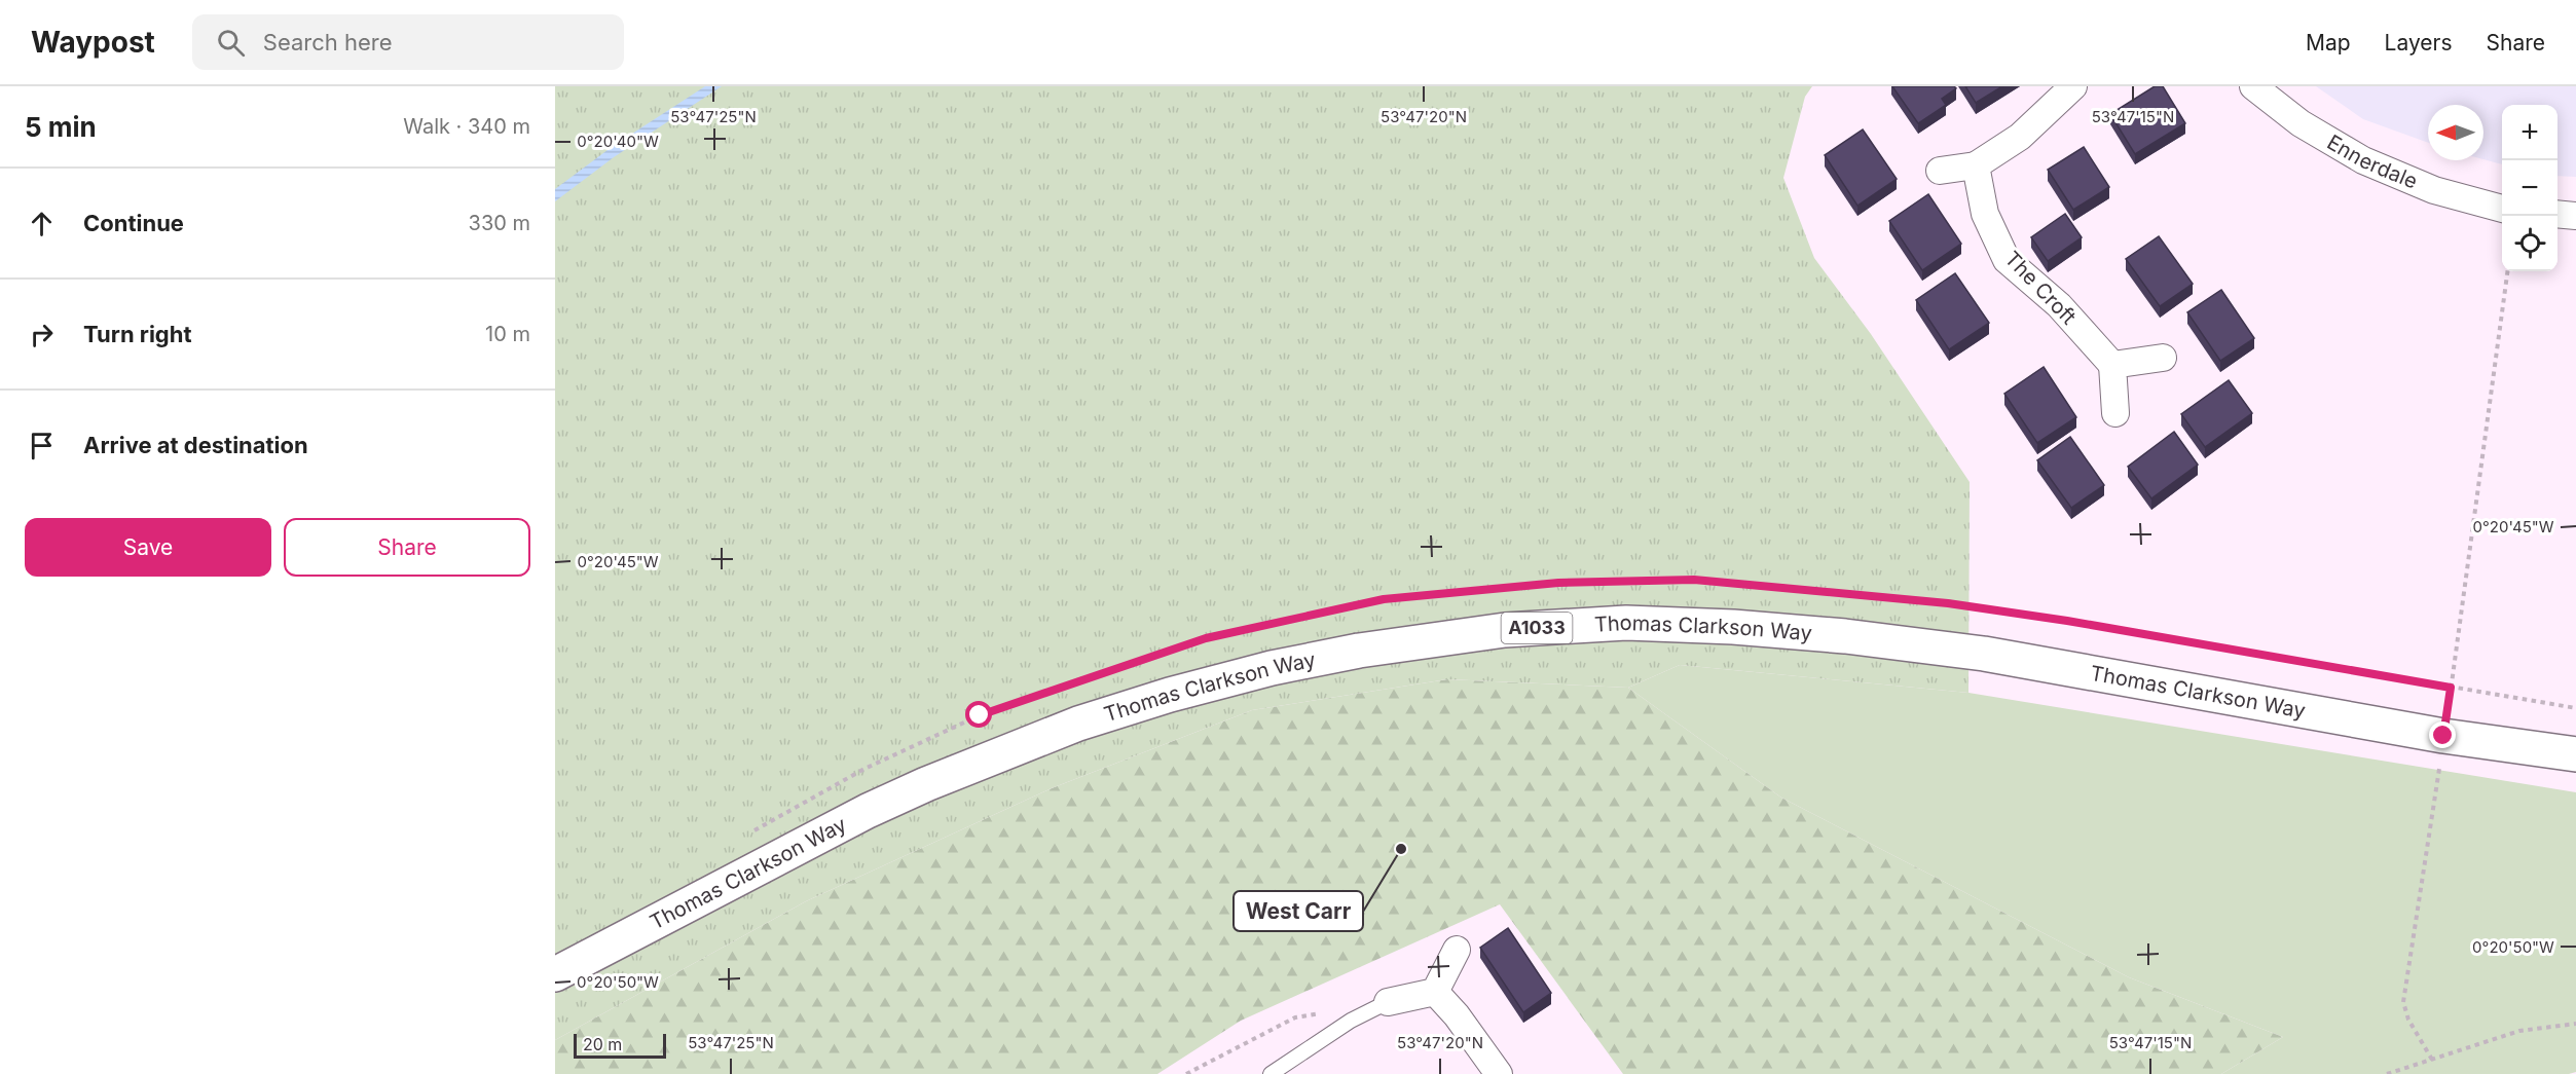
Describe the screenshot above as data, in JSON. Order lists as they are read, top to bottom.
{
  "streets": {
    "highway": ["A1033", "Thomas Clarkson Way"],
    "street": ["Ennerdale", "The Croft"]
  },
  "places": ["West Carr"],
  "scale_bar": "20 m",
  "north": "left",
  "page": {
    "header": "Waypost",
    "search": "Search here",
    "nav": ["Map", "Layers", "Share"],
    "heading": ["5 min", "Walk · 340 m"],
    "map_buttons": ["+", "−"],
    "list": [
      ["Continue", "330 m"],
      ["Turn right", "10 m"],
      "Arrive at destination"
    ],
    "buttons": ["Save", "Share"],
    "scale": "20 m"
  },
  "coordinates": [
    "53°47'25\"N",
    "53°47'20\"N",
    "53°47'15\"N",
    "0°20'40\"W",
    "0°20'45\"W",
    "0°20'50\"W"
  ]
}
